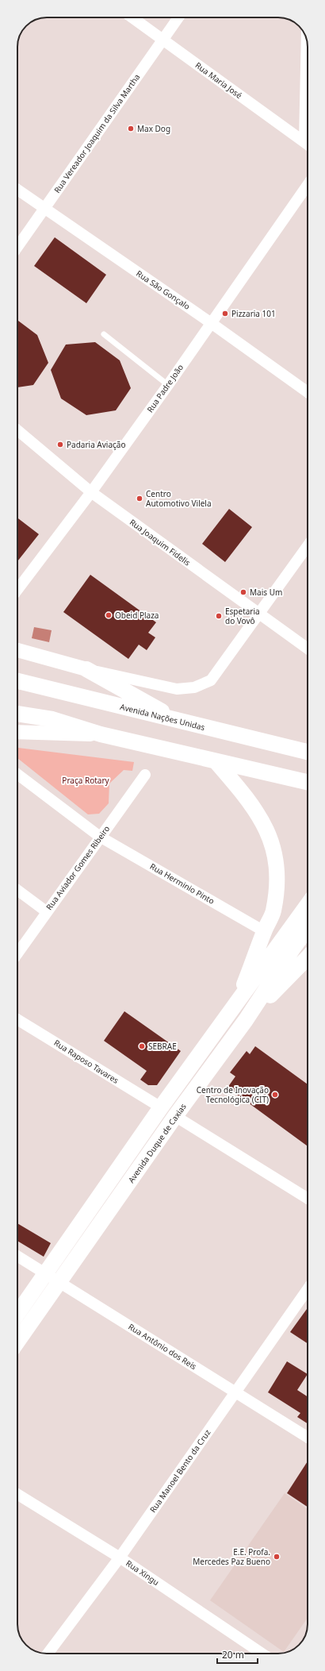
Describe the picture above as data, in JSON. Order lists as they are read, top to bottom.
{
  "streets": {
    "main road": ["Avenida Nações Unidas", "Avenida Duque de Caxias"],
    "street": [
      "Rua Maria José",
      "Rua Vereador Joaquim da Silva Martha",
      "Rua São Gonçalo",
      "Rua Padre João",
      "Rua Joaquim Fidelis",
      "Rua Aviador Gomes Ribeiro",
      "Rua Herminio Pinto",
      "Rua Raposo Tavares",
      "Rua Antônio dos Reis",
      "Rua Manoel Bento da Cruz",
      "Rua Xingu"
    ]
  },
  "crossings": [
    ["Rua Maria José", "Rua Vereador Joaquim da Silva Martha"],
    ["Rua Vereador Joaquim da Silva Martha", "Rua São Gonçalo"],
    ["Rua São Gonçalo", "Rua Padre João"],
    ["Rua Padre João", "Rua Joaquim Fidelis"],
    ["Rua Aviador Gomes Ribeiro", "Rua Herminio Pinto"],
    ["Rua Raposo Tavares", "Avenida Duque de Caxias"],
    ["Avenida Duque de Caxias", "Rua Antônio dos Reis"],
    ["Rua Antônio dos Reis", "Rua Manoel Bento da Cruz"],
    ["Rua Manoel Bento da Cruz", "Rua Xingu"]
  ],
  "parks": ["Praça Rotary"],
  "places": [
    "Max Dog",
    "Pizzaria 101",
    "Padaria Aviação",
    "Centro Automotivo Vilela",
    "Mais Um",
    "Obeid Plaza",
    "Espetaria do Vovô",
    "SEBRAE",
    "Centro de Inovação Tecnológica (CIT)",
    "E.E. Profa. Mercedes Paz Bueno"
  ],
  "scale_bar": "20 m"
}
